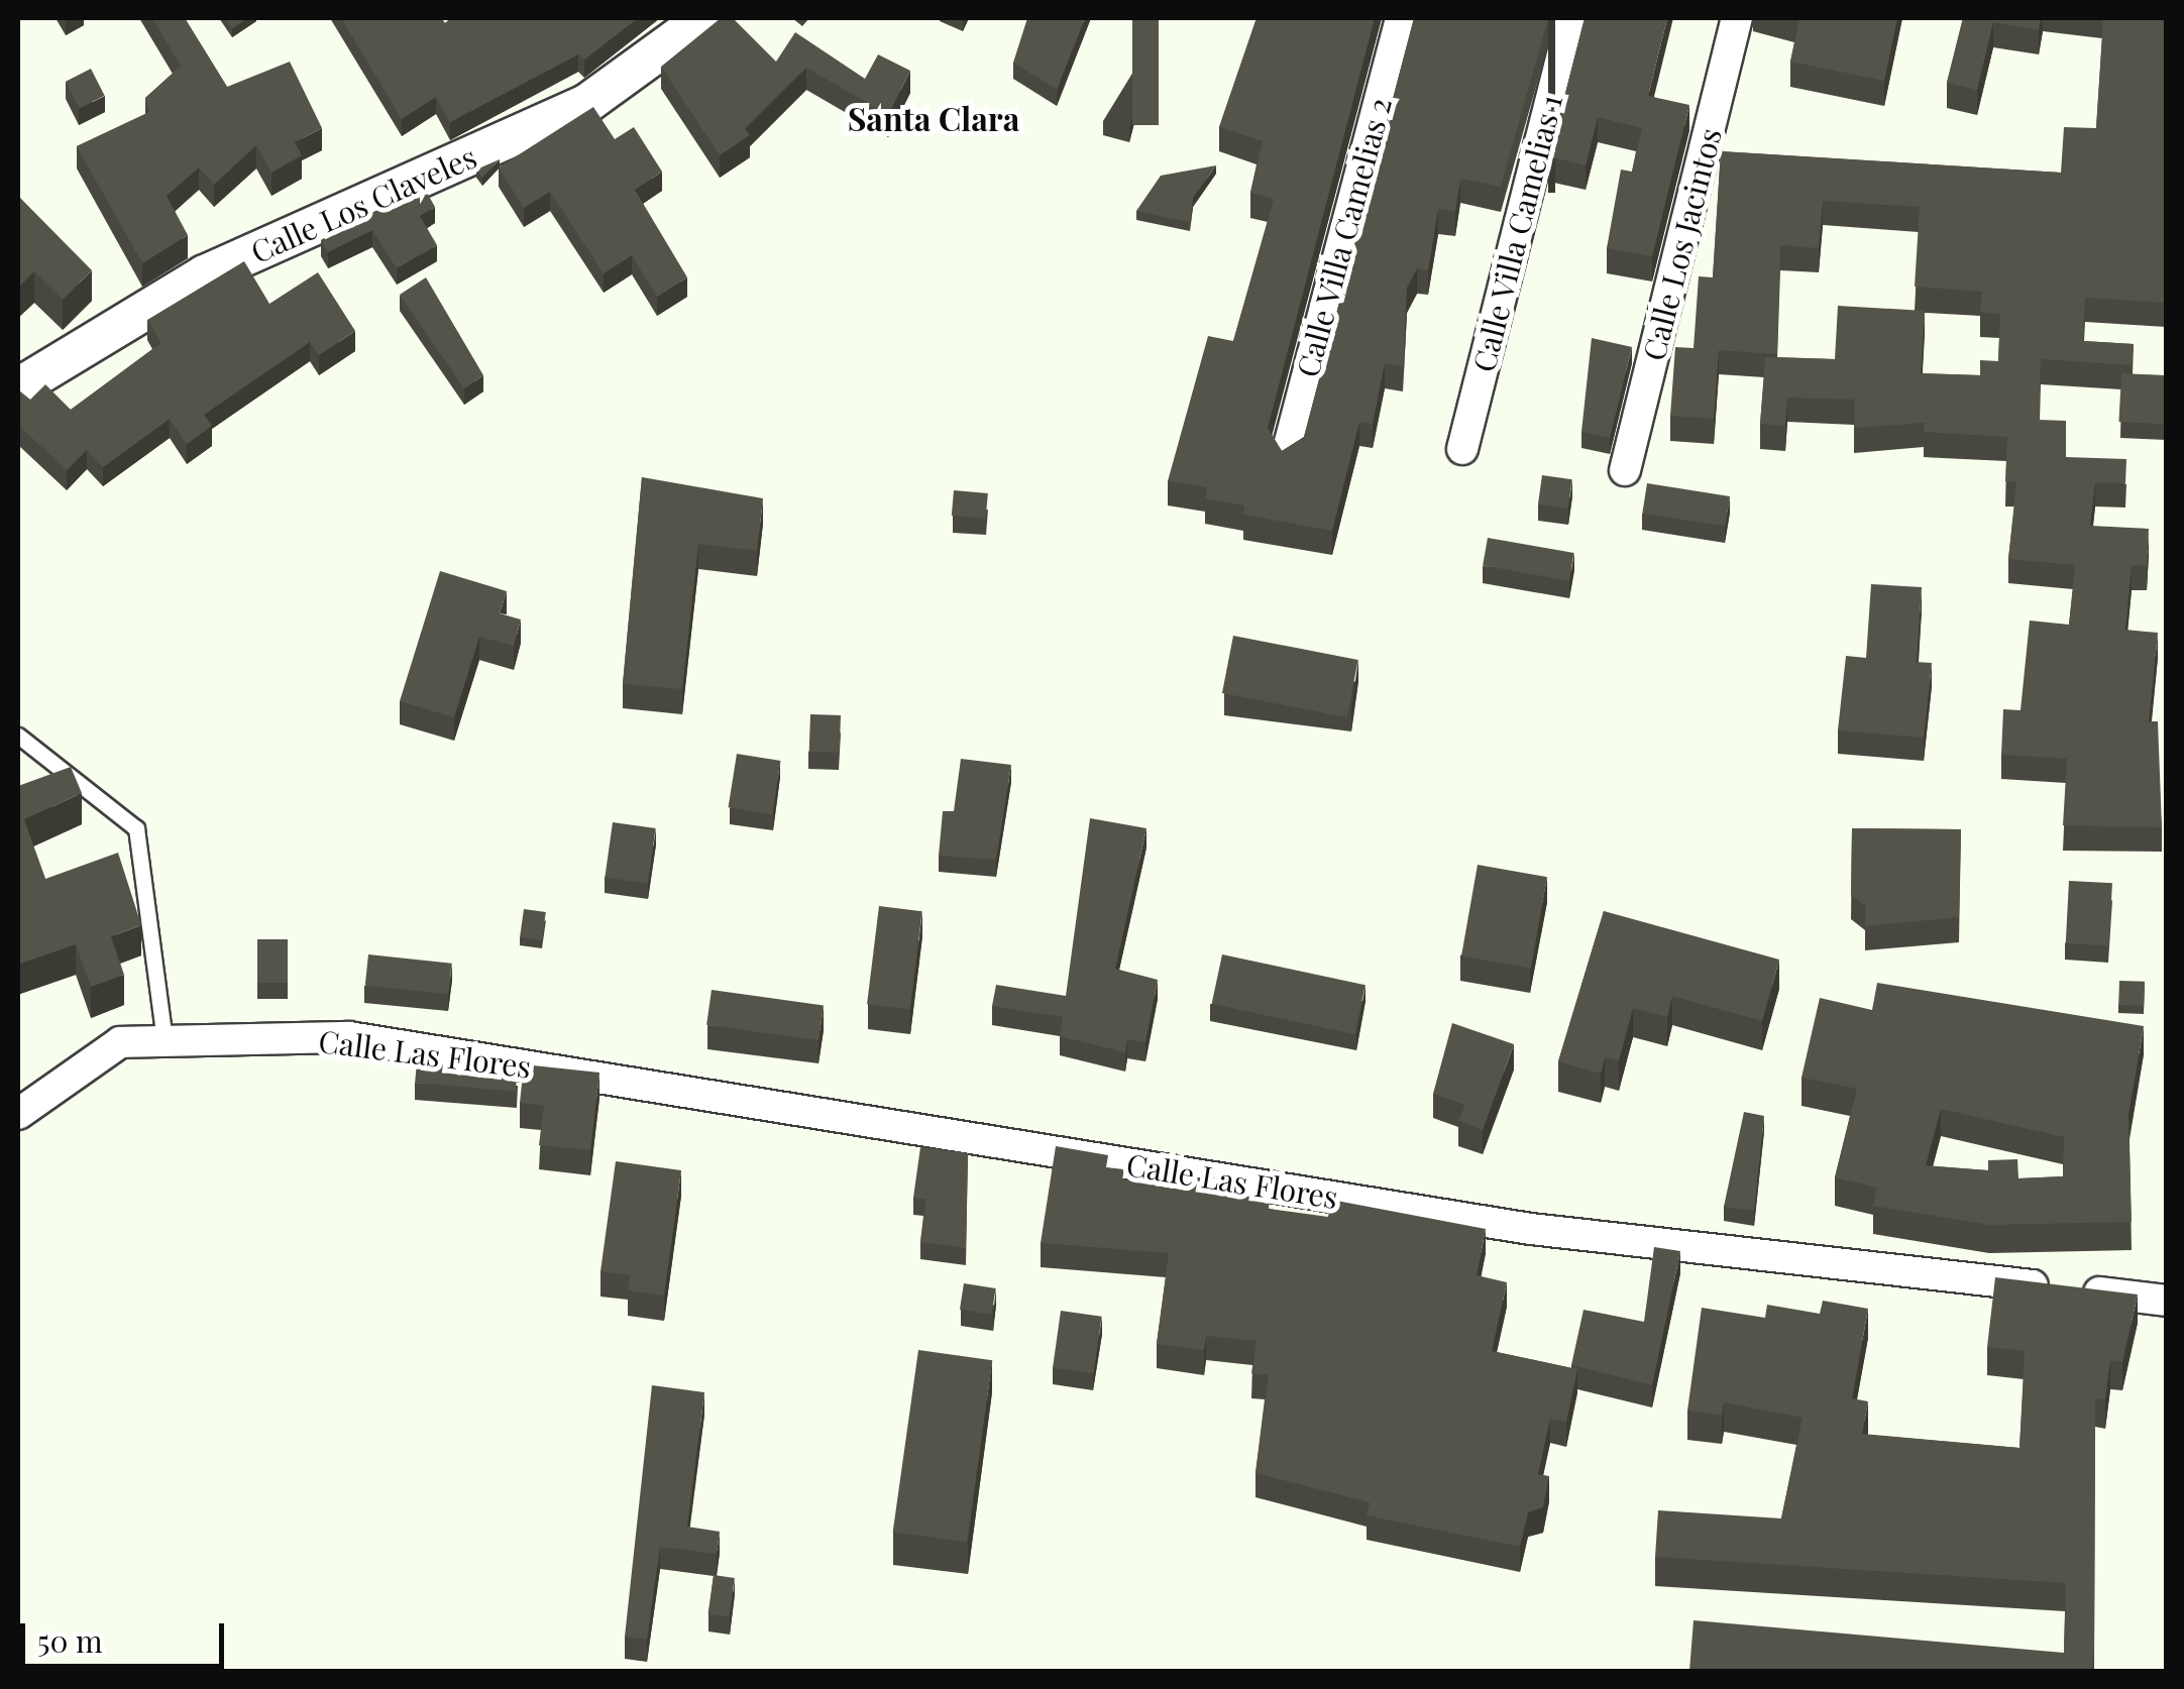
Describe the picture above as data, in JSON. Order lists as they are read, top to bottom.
{
  "streets": {
    "street": [
      "Calle Los Claveles",
      "Calle Villa Camelias 1",
      "Calle Villa Camelias 2",
      "Calle Los Jacintos",
      "Calle Las Flores"
    ]
  },
  "districts": ["Santa Clara"],
  "scale_bar": "50 m"
}
